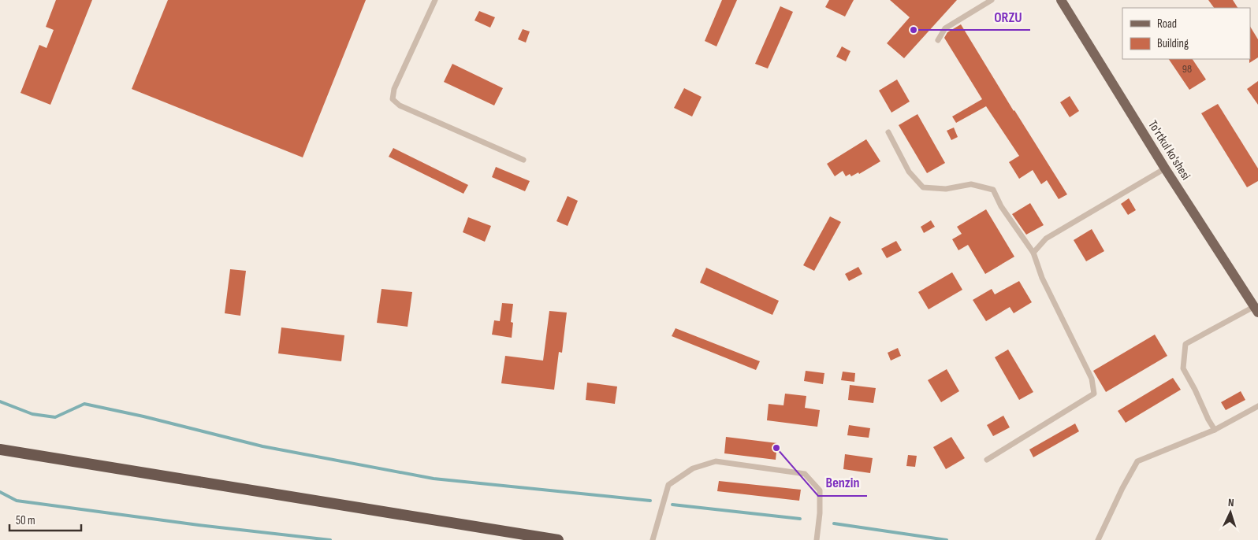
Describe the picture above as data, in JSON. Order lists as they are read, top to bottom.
{
  "streets": {
    "main road": ["To'rtkul ko'shesi"]
  },
  "places": ["ORZU", "Benzin"],
  "house_numbers": ["98"],
  "legend": ["Road", "Building"],
  "scale_bar": "50 m",
  "north": "top"
}
